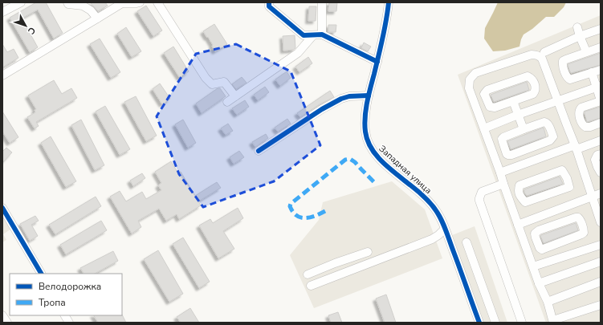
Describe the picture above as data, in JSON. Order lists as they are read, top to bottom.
{
  "streets": {
    "street": ["Западная улица"]
  },
  "legend": ["Велодорожка", "Тропа"],
  "north": "bottom right"
}
